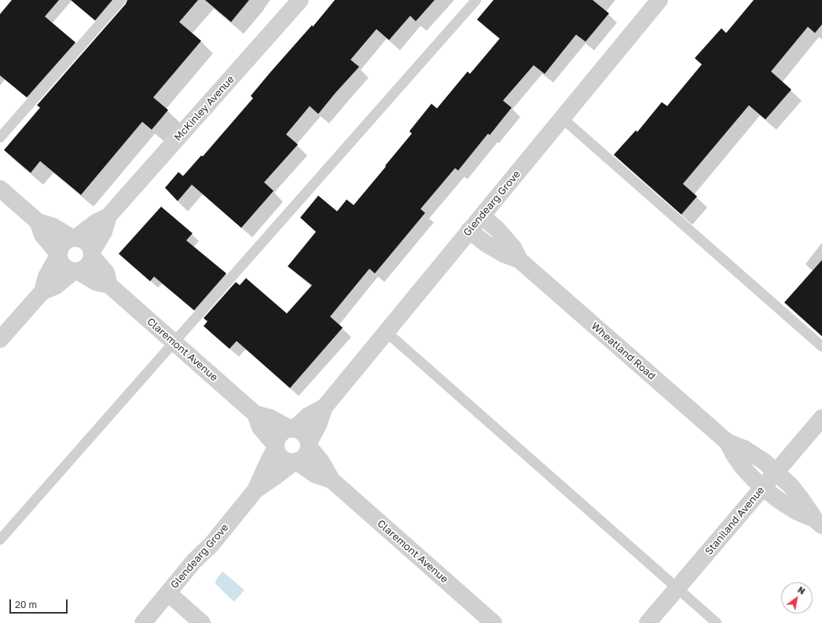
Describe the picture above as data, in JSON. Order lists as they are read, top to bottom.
{
  "streets": {
    "street": [
      "McKinley Avenue",
      "Glendearg Grove",
      "Claremont Avenue",
      "Wheatland Road",
      "Staniland Avenue"
    ]
  },
  "crossings": [
    ["McKinley Avenue", "Claremont Avenue"],
    ["Glendearg Grove", "Claremont Avenue"],
    ["Glendearg Grove", "Wheatland Road"],
    ["Wheatland Road", "Staniland Avenue"]
  ],
  "scale_bar": "20 m",
  "north": "top right"
}
